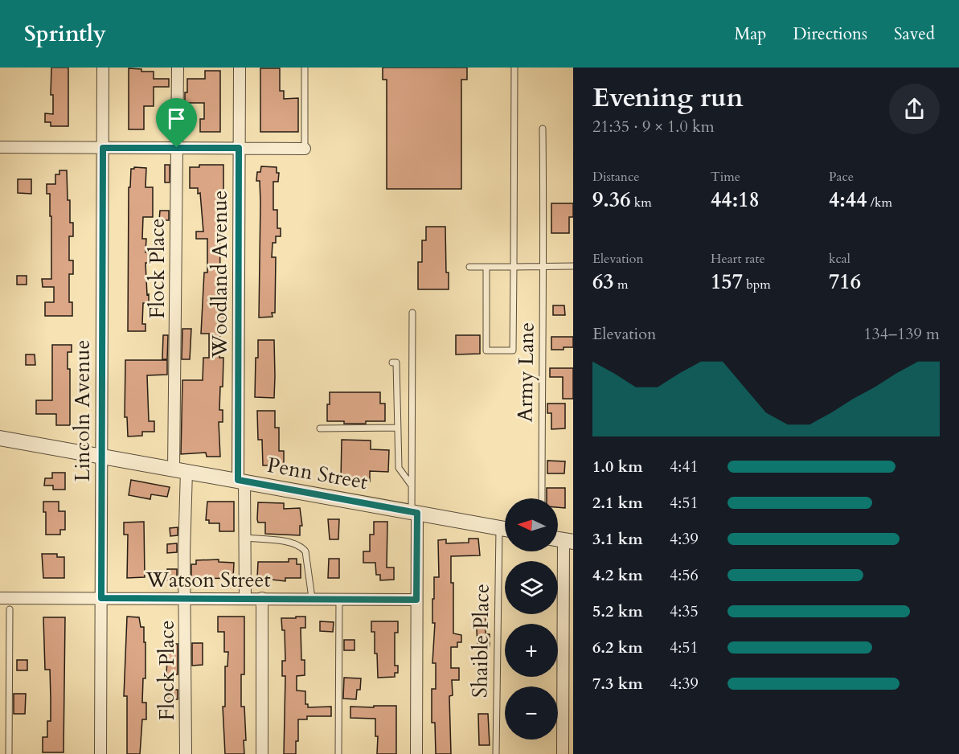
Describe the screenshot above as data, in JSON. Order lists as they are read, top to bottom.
{
  "streets": {
    "street": [
      "Flock Place",
      "Woodland Avenue",
      "Lincoln Avenue",
      "Penn Street",
      "Watson Street"
    ],
    "lane": ["Army Lane", "Shaible Place"]
  },
  "crossings": [
    ["Flock Place", "Penn Street"],
    ["Flock Place", "Watson Street"],
    ["Woodland Avenue", "Penn Street"],
    ["Woodland Avenue", "Watson Street"],
    ["Lincoln Avenue", "Penn Street"],
    ["Lincoln Avenue", "Watson Street"]
  ],
  "north": "left",
  "page": {
    "header": "Sprintly",
    "nav": ["Map", "Directions", "Saved"],
    "heading": ["Evening run", "21:35 · 9 × 1.0 km"],
    "stats": [
      ["Distance", "9.36 km"],
      ["Time", "44:18"],
      ["Pace", "4:44 /km"],
      ["Elevation", "63 m"],
      ["Heart rate", "157 bpm"],
      ["kcal", "716"]
    ],
    "chart": ["Elevation", "134–139 m"],
    "list": [
      {
        "name": "1.0 km",
        "note": "4:41"
      },
      {
        "name": "2.1 km",
        "note": "4:51"
      },
      {
        "name": "3.1 km",
        "note": "4:39"
      },
      {
        "name": "4.2 km",
        "note": "4:56"
      },
      {
        "name": "5.2 km",
        "note": "4:35"
      },
      {
        "name": "6.2 km",
        "note": "4:51"
      },
      {
        "name": "7.3 km",
        "note": "4:39"
      }
    ],
    "map_buttons": ["+", "−"]
  }
}
